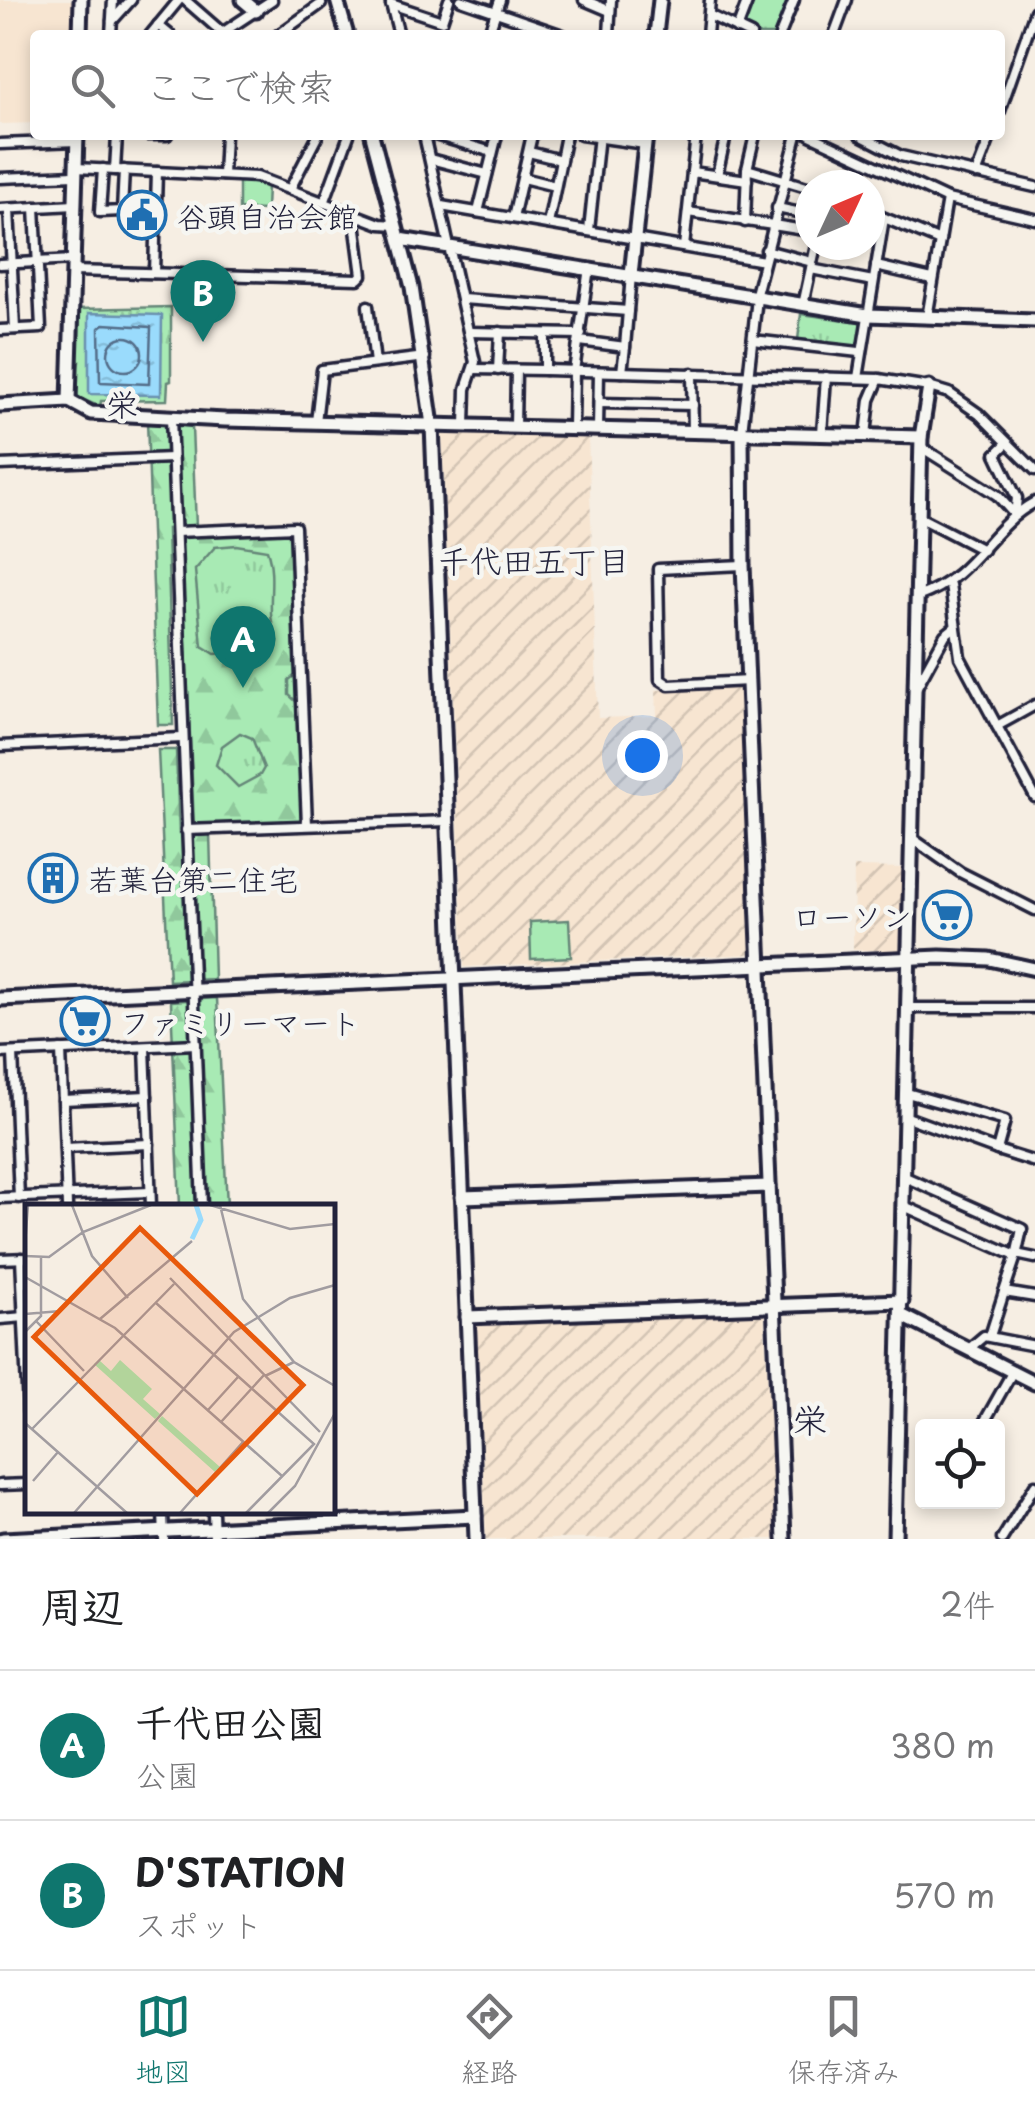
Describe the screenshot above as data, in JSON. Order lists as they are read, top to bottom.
{
  "districts": ["栄", "千代田五丁目", "栄"],
  "places": {
    "public building": ["谷頭自治会館"],
    "building": ["若葉台第二住宅"],
    "supermarket": ["ローソン", "ファミリーマート"]
  },
  "north": "top right",
  "page": {
    "search": "ここで検索",
    "pins": ["B", "A"],
    "heading": ["周辺", "2件"],
    "list": [
      {
        "mark": "A",
        "name": "千代田公園",
        "note": "公園",
        "value": "380 m"
      },
      {
        "mark": "B",
        "name": "D'STATION",
        "note": "スポット",
        "value": "570 m"
      }
    ],
    "nav": ["地図", "経路", "保存済み"]
  }
}
